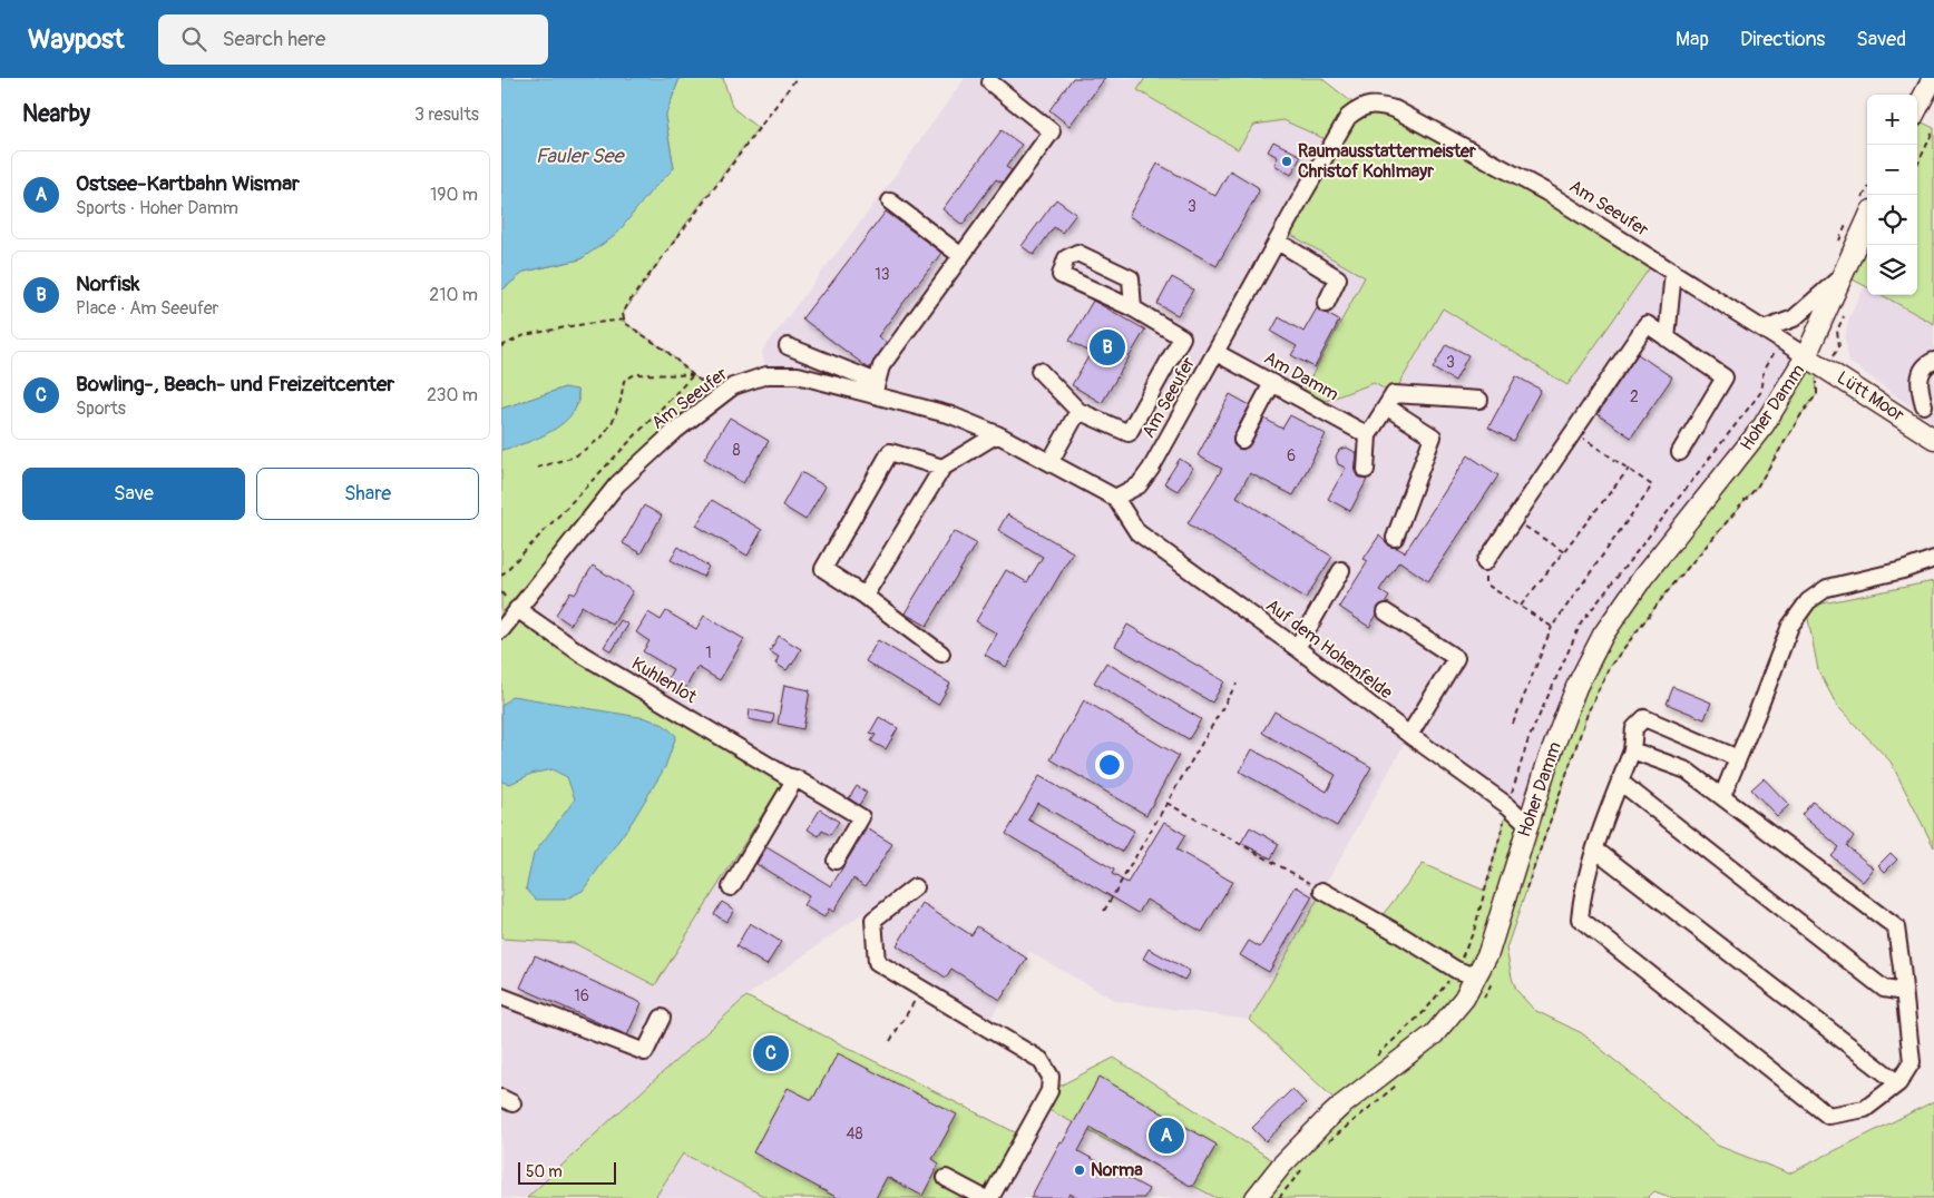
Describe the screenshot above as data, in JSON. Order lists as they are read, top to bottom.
{
  "streets": {
    "main road": ["Lütt Moor", "Hoher Damm"],
    "street": [
      "Am Seeufer",
      "Am Damm",
      "Auf dem Hohenfelde",
      "Kuhlenlot"
    ]
  },
  "crossings": [
    ["Am Seeufer", "Am Damm"],
    ["Am Seeufer", "Lütt Moor"],
    ["Am Seeufer", "Hoher Damm"],
    ["Am Seeufer", "Auf dem Hohenfelde"],
    ["Am Seeufer", "Kuhlenlot"],
    ["Lütt Moor", "Hoher Damm"],
    ["Hoher Damm", "Auf dem Hohenfelde"]
  ],
  "water": ["Fauler See"],
  "places": ["Raumausstattermeister Christof Kohlmayr", "Norma"],
  "house_numbers": [
    "3",
    "13",
    "3",
    "2",
    "8",
    "6",
    "1",
    "16",
    "48"
  ],
  "scale_bar": "50 m",
  "page": {
    "header": "Waypost",
    "search": "Search here",
    "nav": ["Map", "Directions", "Saved"],
    "heading": ["Nearby", "3 results"],
    "map_buttons": ["+", "−"],
    "list": [
      {
        "mark": "A",
        "name": "Ostsee-Kartbahn Wismar",
        "note": "Sports · Hoher Damm",
        "value": "190 m"
      },
      {
        "mark": "B",
        "name": "Norfisk",
        "note": "Place · Am Seeufer",
        "value": "210 m"
      },
      {
        "mark": "C",
        "name": "Bowling-, Beach- und Freizeitcenter",
        "note": "Sports",
        "value": "230 m"
      }
    ],
    "pins": ["B", "C", "A"],
    "buttons": ["Save", "Share"],
    "scale": "50 m"
  }
}
